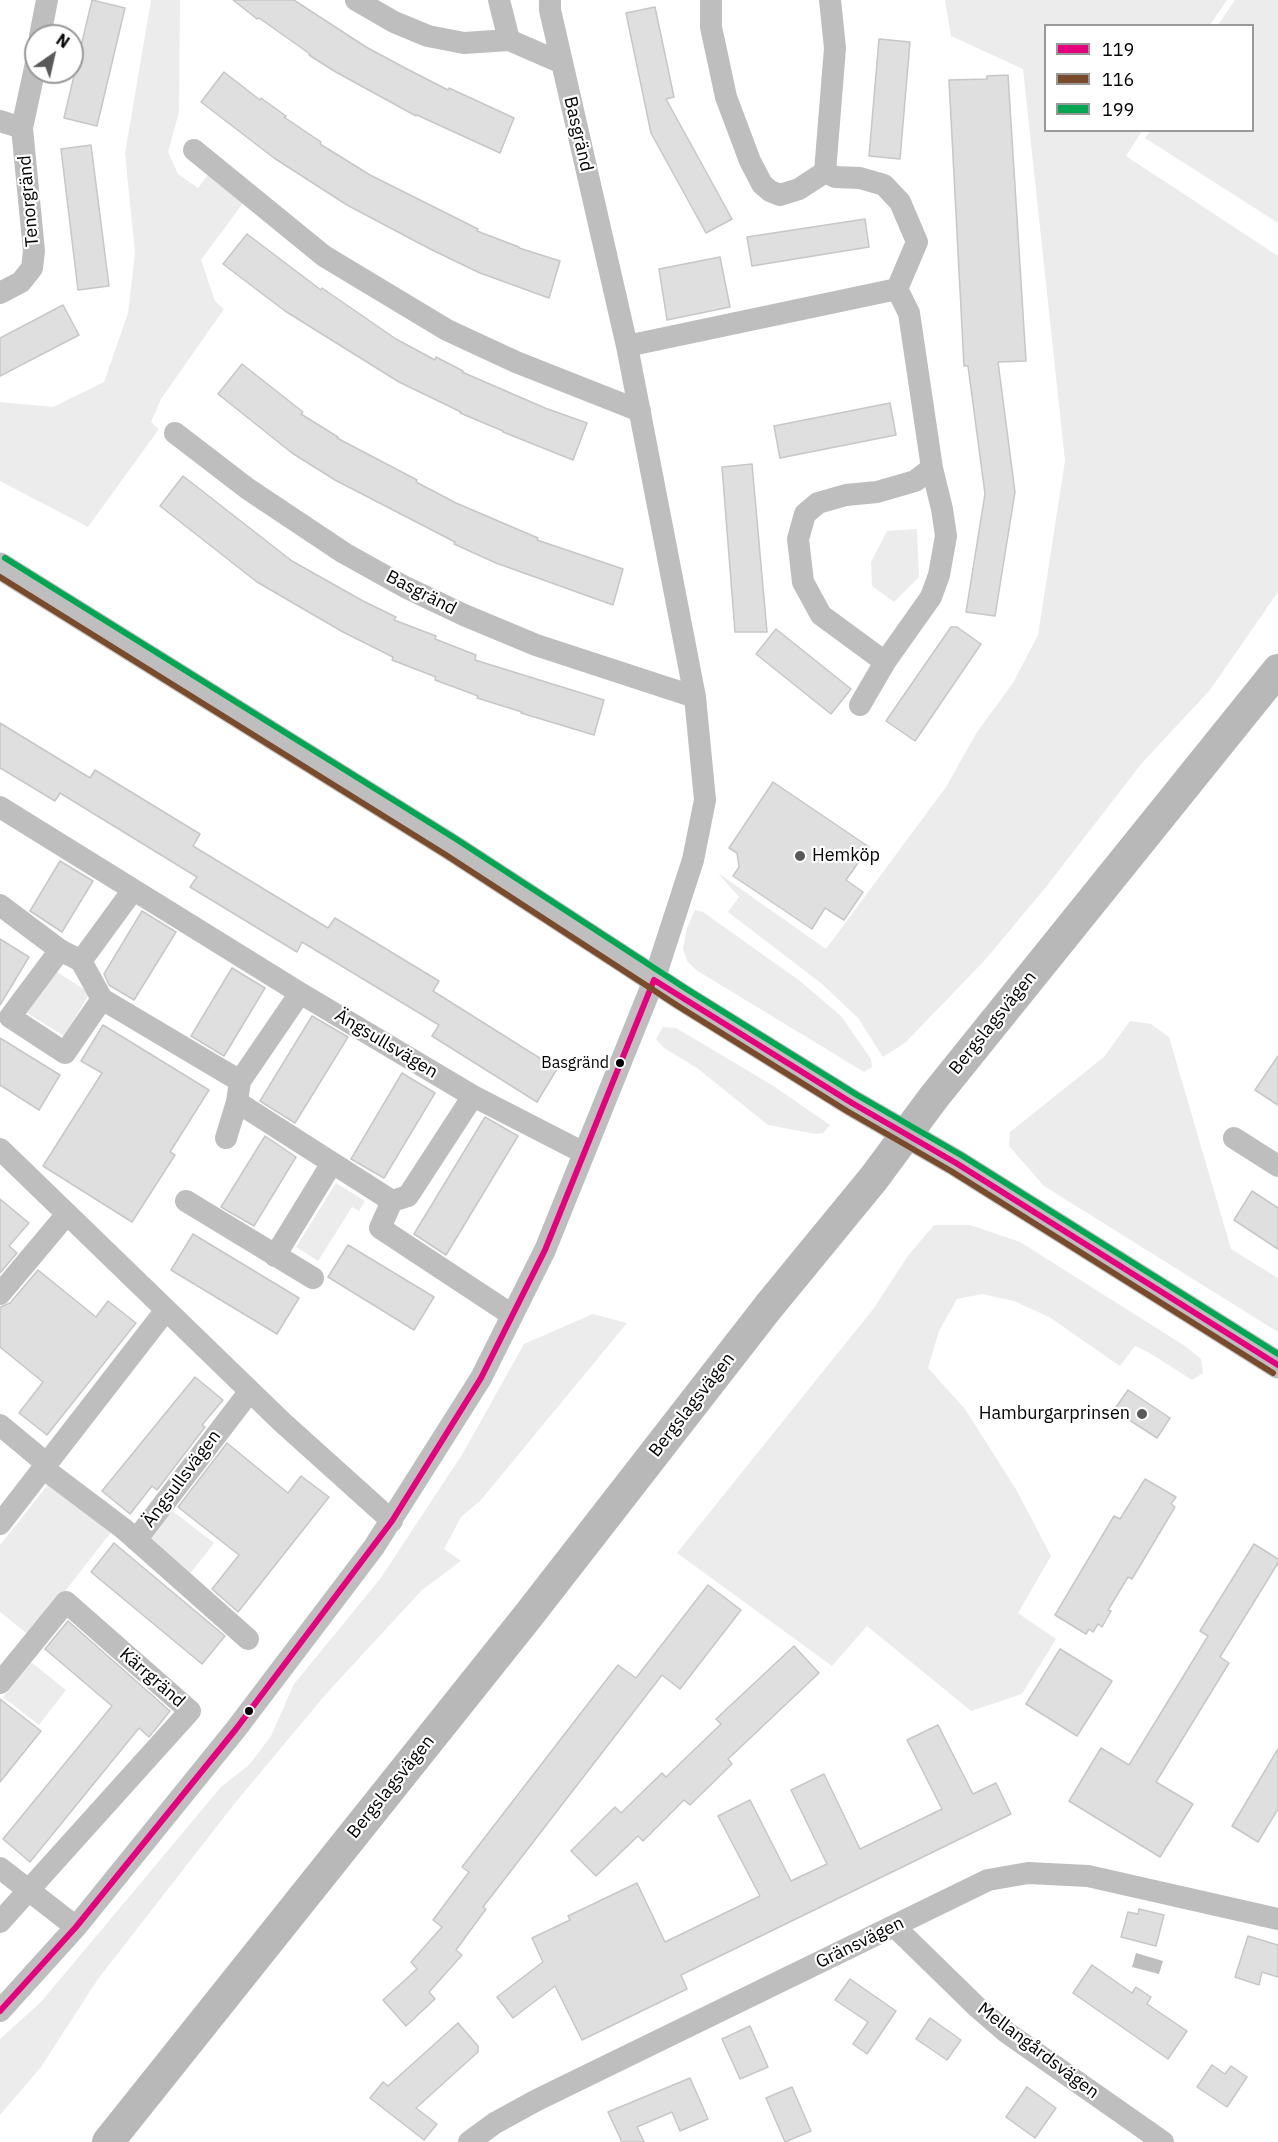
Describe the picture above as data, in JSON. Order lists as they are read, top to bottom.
{
  "streets": {
    "main road": ["Bergslagsvägen"],
    "street": [
      "Basgränd",
      "Tenorgränd",
      "Ängsullsvägen",
      "Kärrgränd",
      "Gränsvägen",
      "Mellangårdsvägen"
    ]
  },
  "crossings": [
    ["Basgränd", "Ängsullsvägen"],
    ["Gränsvägen", "Mellangårdsvägen"]
  ],
  "places": ["Hemköp", "Basgränd", "Hamburgarprinsen"],
  "lines": ["transit line 199", "transit line 116", "transit line 119"],
  "legend": ["119", "116", "199"],
  "north": "top right"
}
